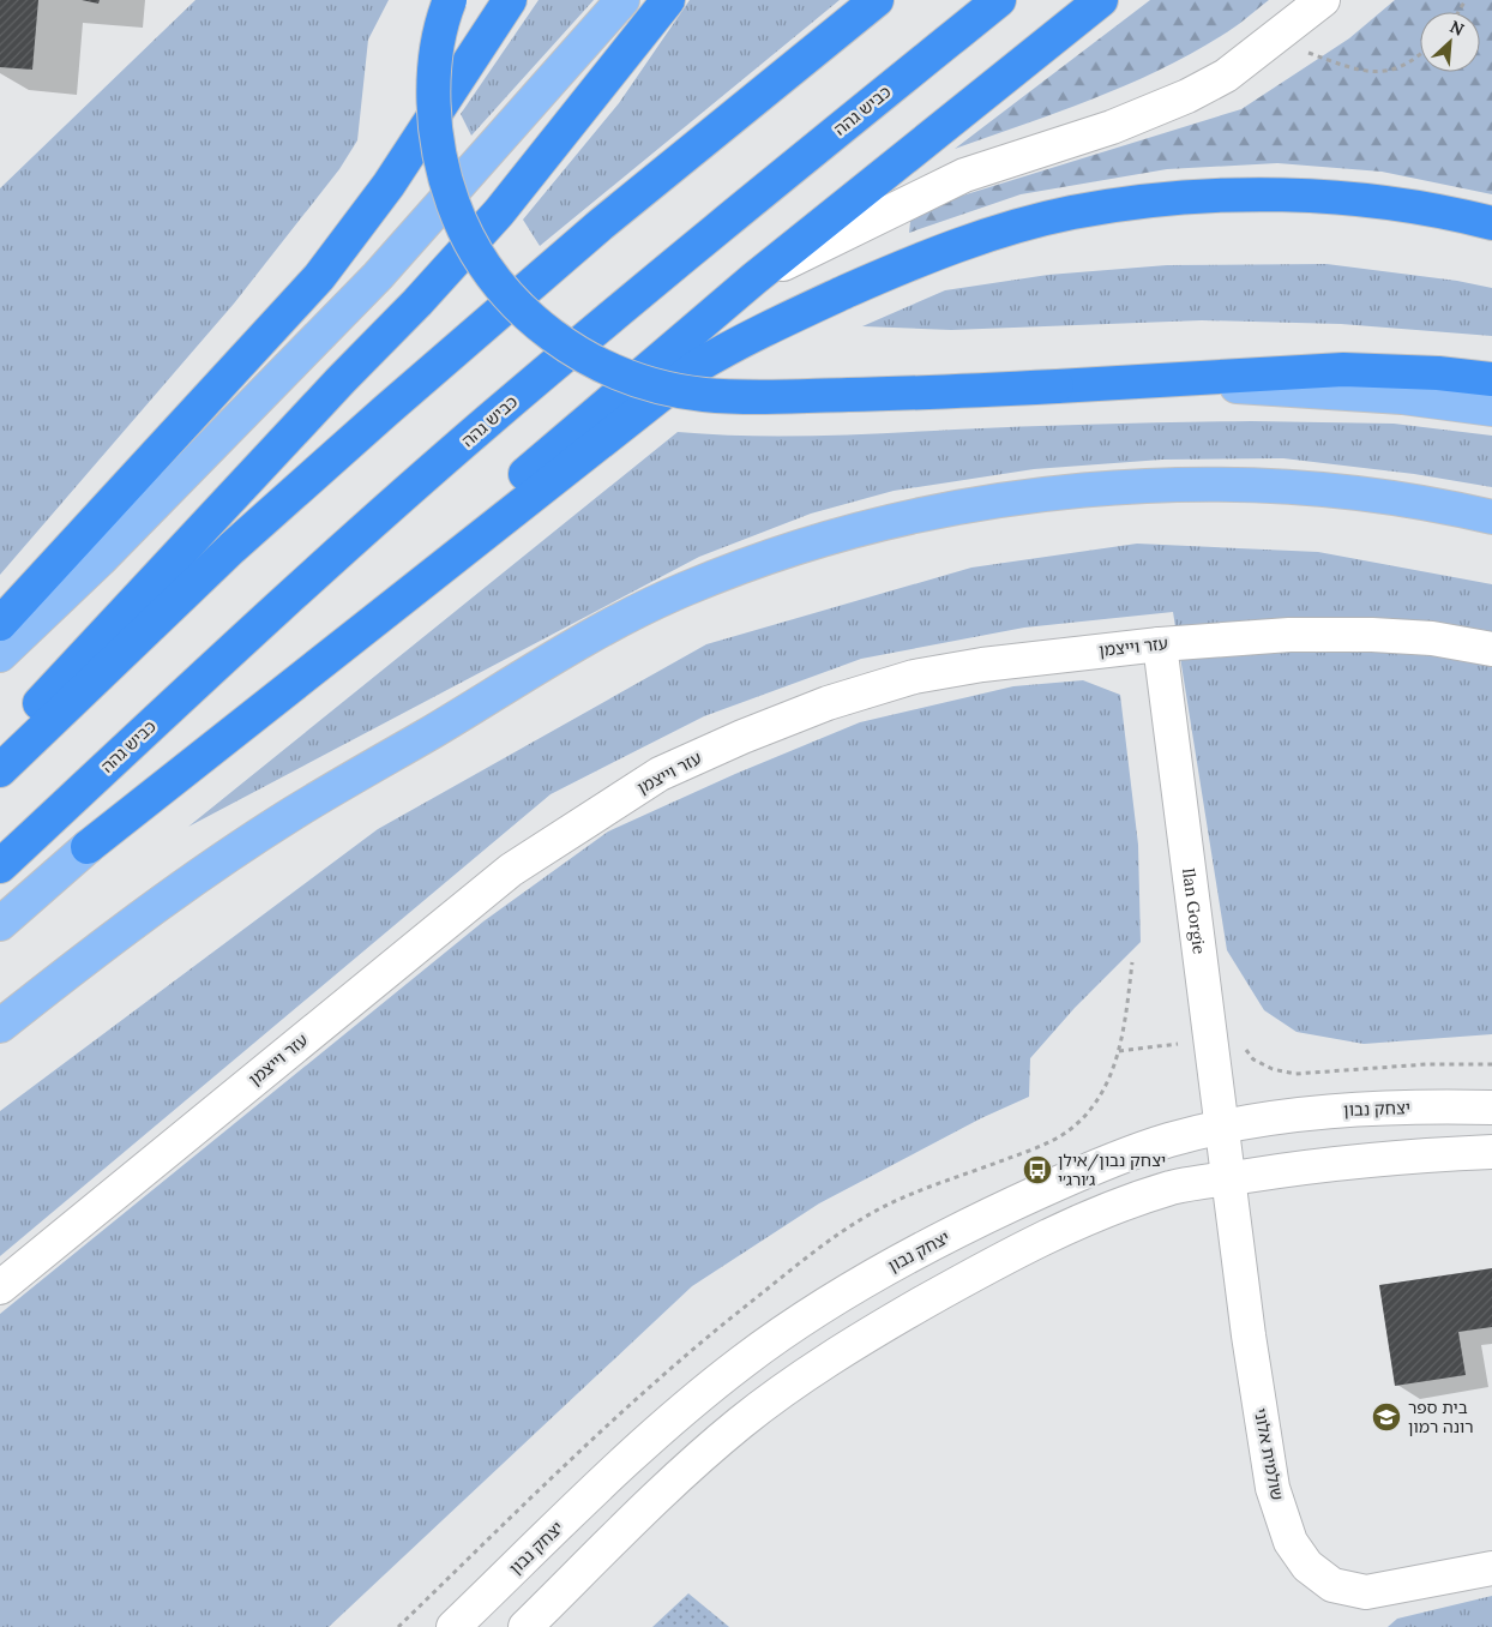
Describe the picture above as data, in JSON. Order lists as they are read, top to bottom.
{
  "streets": {
    "highway": ["כביש גהה"],
    "street": [
      "עזר וייצמן",
      "Ilan Gorgie",
      "יצחק נבון",
      "שולמית אלוני"
    ]
  },
  "crossings": [
    ["עזר וייצמן", "Ilan Gorgie"],
    ["Ilan Gorgie", "יצחק נבון"],
    ["Ilan Gorgie", "שולמית אלוני"]
  ],
  "places": {
    "bus stop": ["יצחק נבון/אילן ג׳ורג׳י"],
    "school or university": ["בית ספר רונה רמון"]
  },
  "north": "top right"
}
